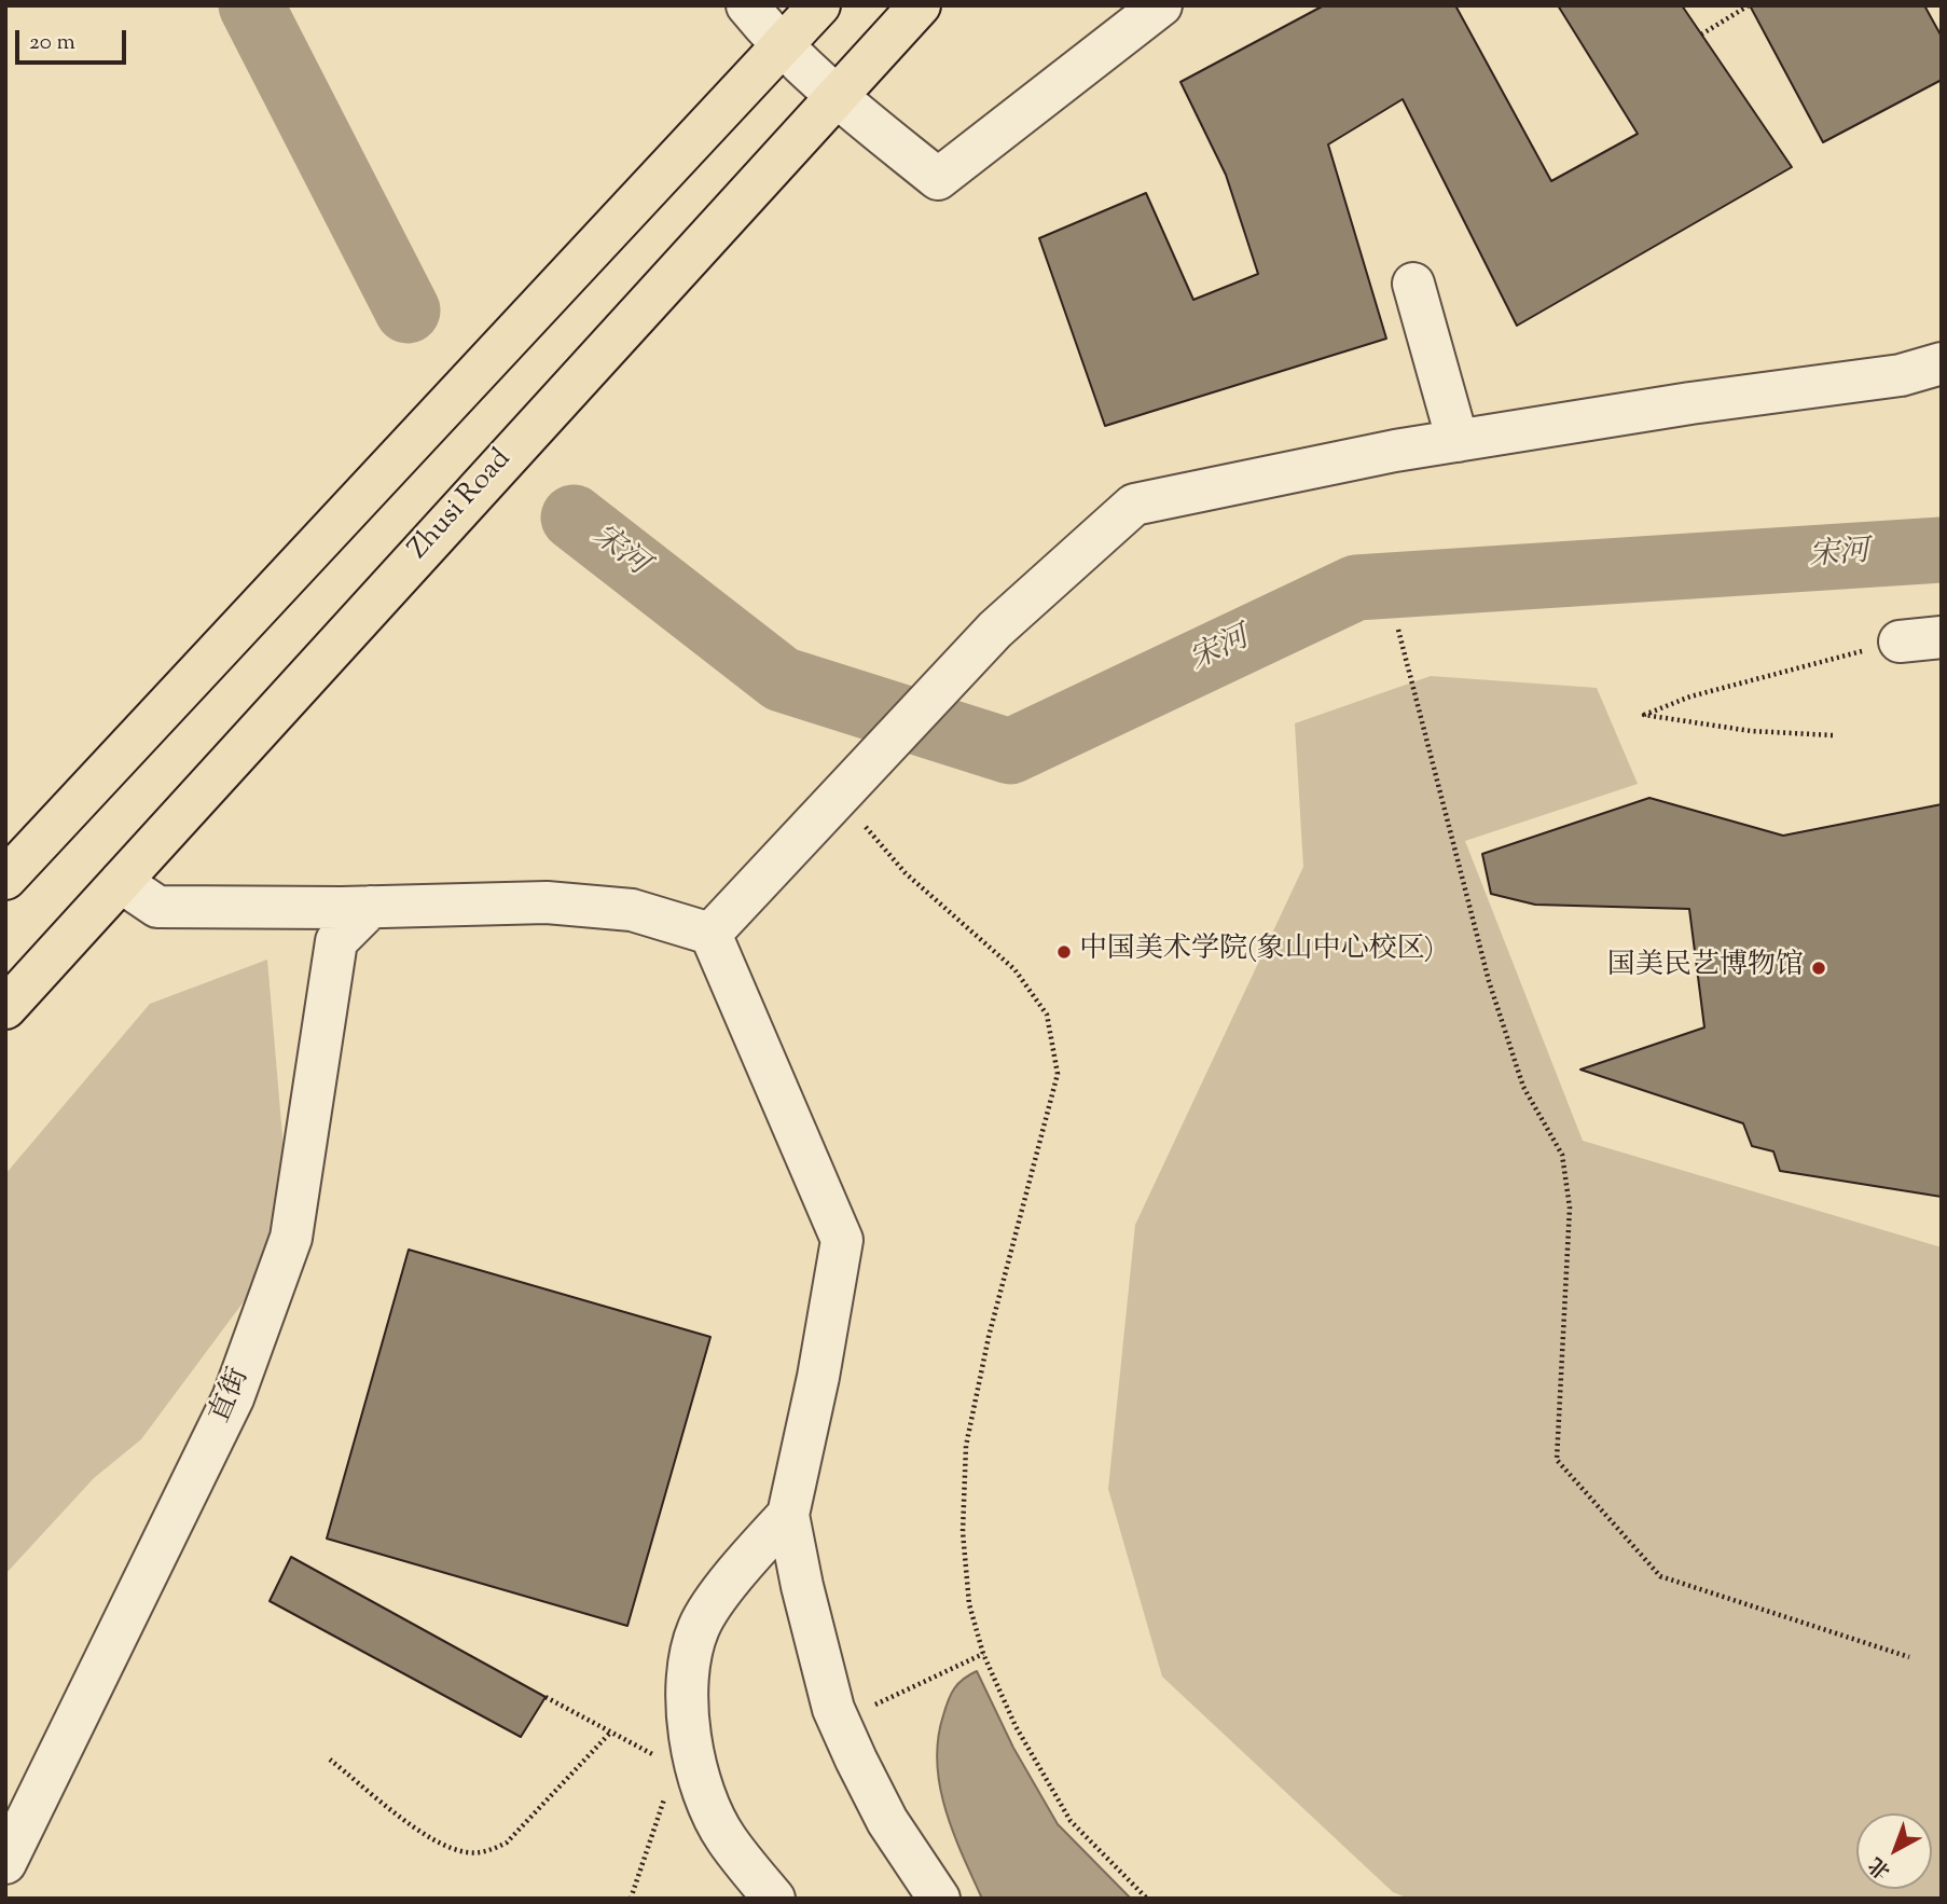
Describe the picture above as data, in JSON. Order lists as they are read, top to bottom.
{
  "streets": {
    "main road": ["Zhusi Road"],
    "street": ["直街"]
  },
  "water": ["宋河"],
  "places": ["中国美术学院(象山中心校区)", "国美民艺博物馆"],
  "scale_bar": "20 m",
  "north": "bottom left"
}
